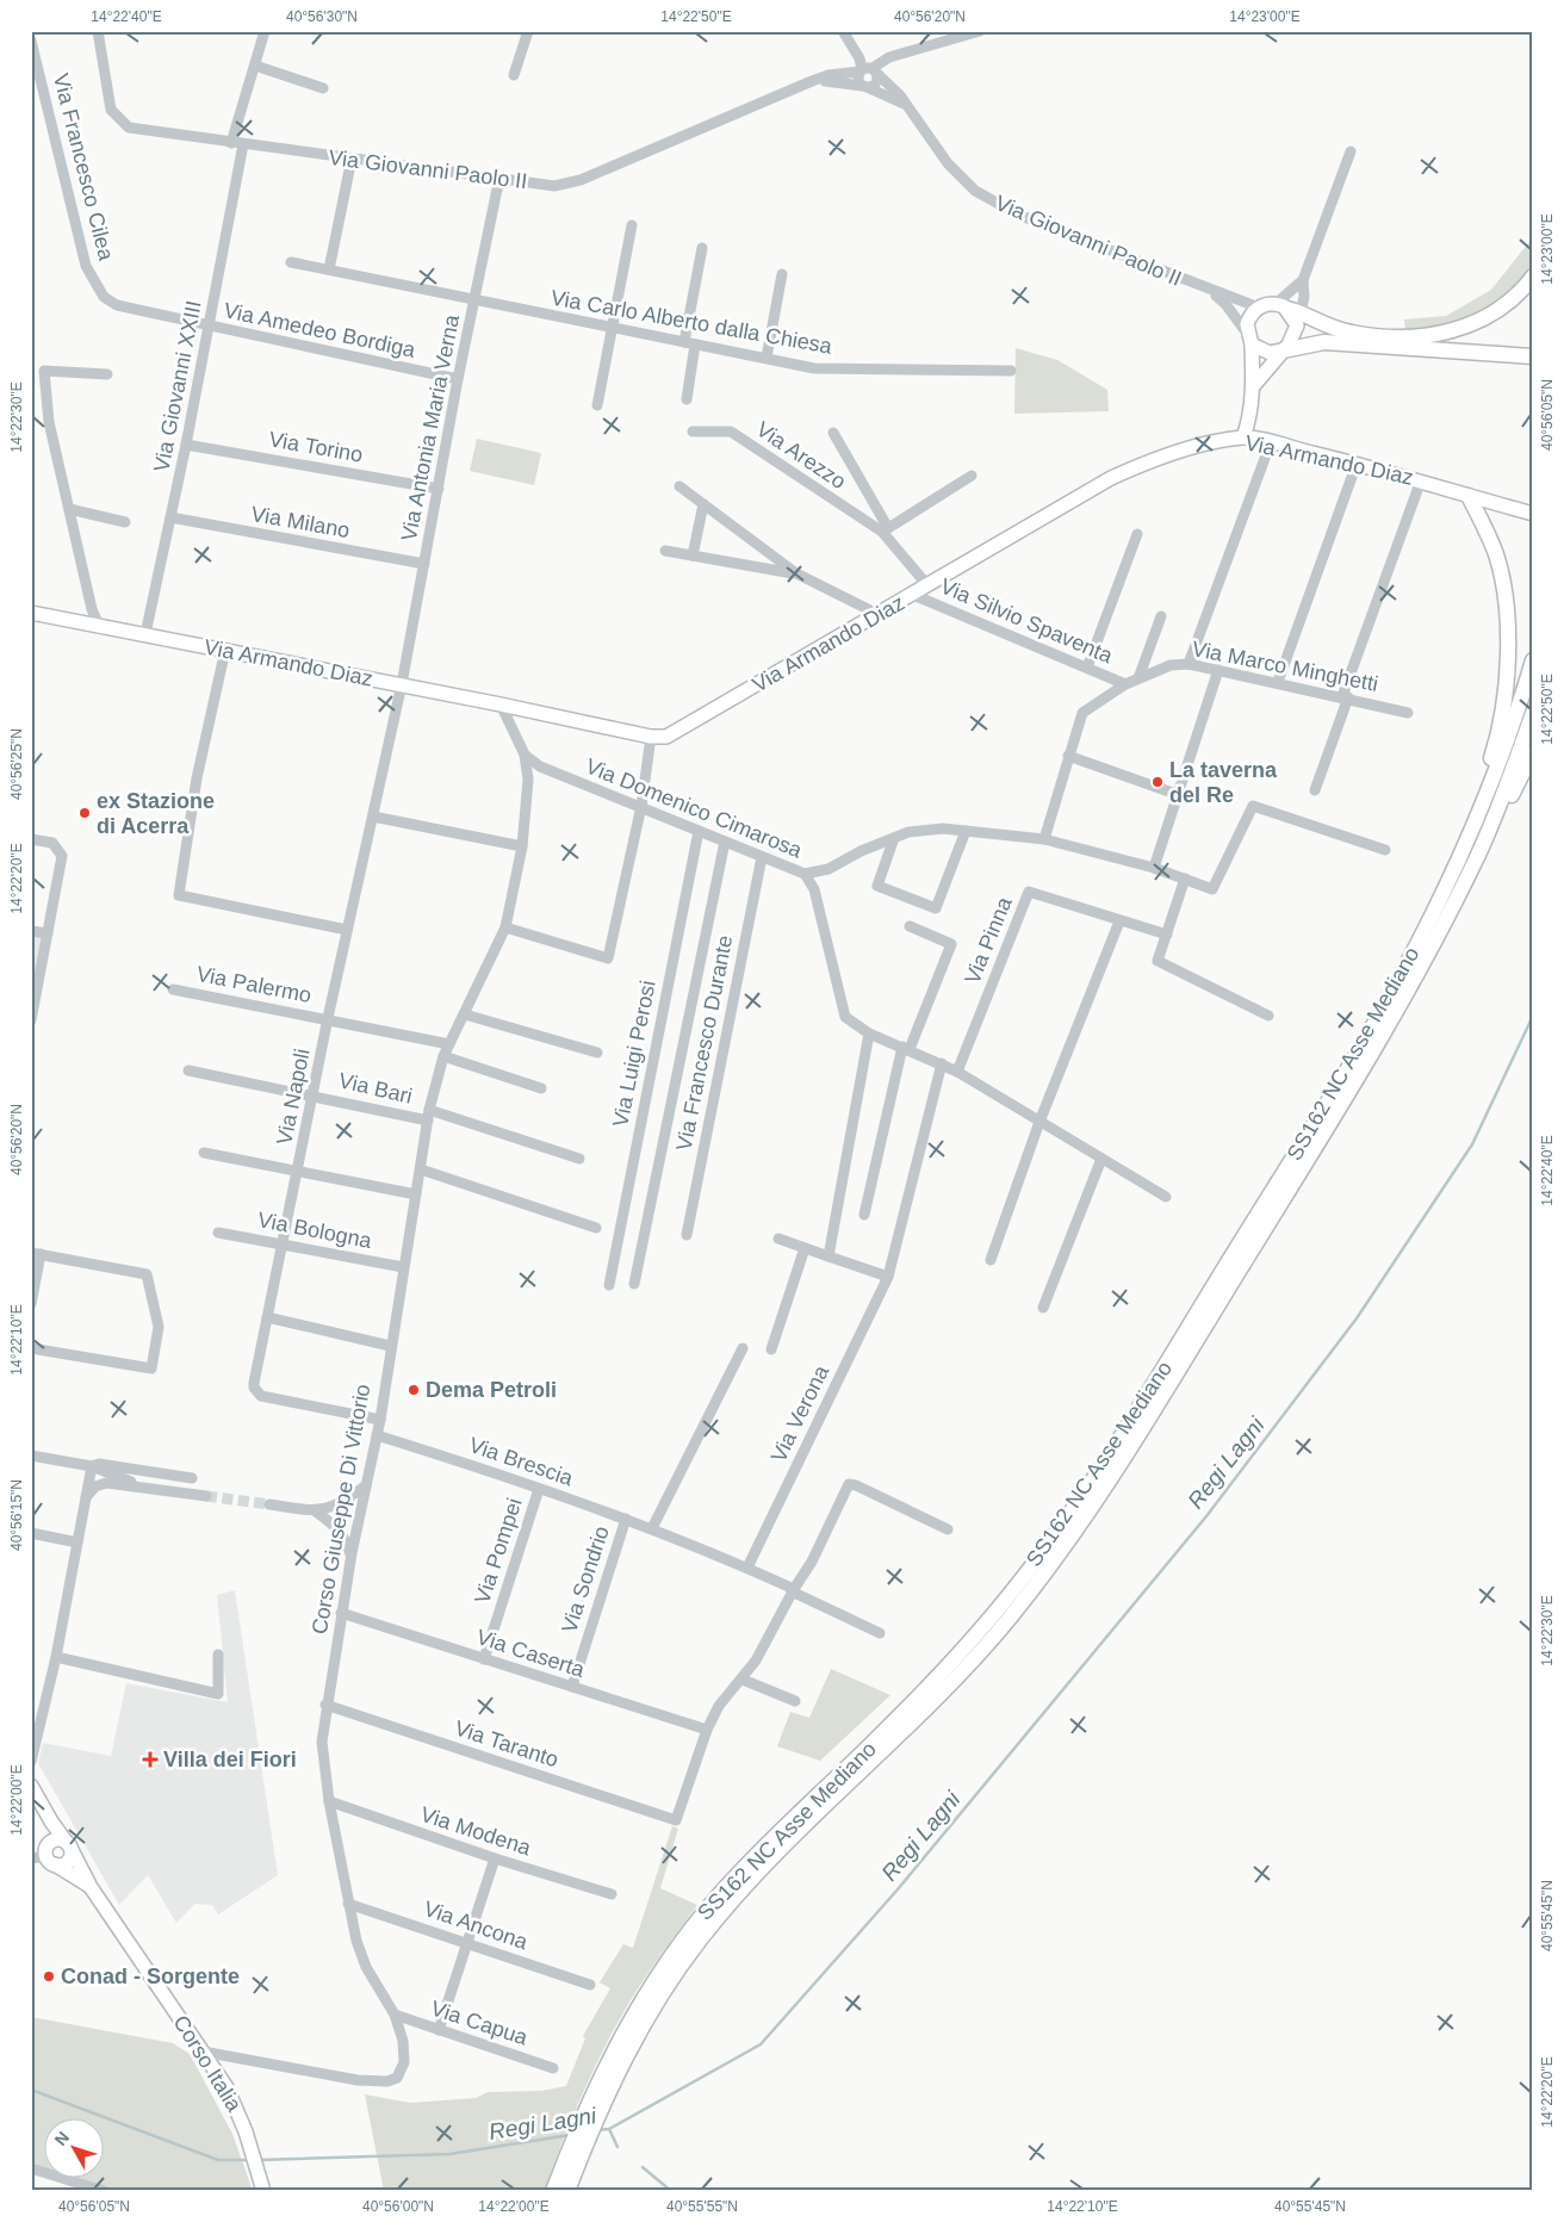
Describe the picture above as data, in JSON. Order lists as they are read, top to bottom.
{
  "streets": {
    "highway": ["SS162 NC Asse Mediano"],
    "main road": ["Via Armando Diaz", "Corso Italia"],
    "street": [
      "Via Francesco Cilea",
      "Via Giovanni Paolo II",
      "Via Carlo Alberto dalla Chiesa",
      "Via Amedeo Bordiga",
      "Via Giovanni XXIII",
      "Via Antonia Maria Verna",
      "Via Torino",
      "Via Arezzo",
      "Via Milano",
      "Via Silvio Spaventa",
      "Via Marco Minghetti",
      "Via Domenico Cimarosa",
      "Via Pinna",
      "Via Palermo",
      "Via Francesco Durante",
      "Via Luigi Perosi",
      "Via Bari",
      "Via Napoli",
      "Via Bologna",
      "Via Verona",
      "Via Brescia",
      "Corso Giuseppe Di Vittorio",
      "Via Pompei",
      "Via Sondrio",
      "Via Caserta",
      "Via Taranto",
      "Via Modena",
      "Via Ancona",
      "Via Capua"
    ]
  },
  "crossings": [
    ["Via Francesco Cilea", "Via Amedeo Bordiga"],
    ["Via Francesco Cilea", "Via Giovanni XXIII"],
    ["Via Giovanni Paolo II", "Via Giovanni XXIII"],
    ["Via Giovanni Paolo II", "Via Antonia Maria Verna"],
    ["Via Carlo Alberto dalla Chiesa", "Via Antonia Maria Verna"],
    ["Via Amedeo Bordiga", "Via Giovanni XXIII"],
    ["Via Amedeo Bordiga", "Via Antonia Maria Verna"],
    ["Via Giovanni XXIII", "Via Torino"],
    ["Via Giovanni XXIII", "Via Armando Diaz"],
    ["Via Giovanni XXIII", "Via Milano"],
    ["Via Antonia Maria Verna", "Via Torino"],
    ["Via Antonia Maria Verna", "Via Armando Diaz"],
    ["Via Antonia Maria Verna", "Via Milano"],
    ["Via Antonia Maria Verna", "Via Napoli"],
    ["Via Arezzo", "Via Armando Diaz"],
    ["Via Armando Diaz", "Via Silvio Spaventa"],
    ["Via Armando Diaz", "Via Napoli"],
    ["Via Silvio Spaventa", "Via Marco Minghetti"],
    ["Via Domenico Cimarosa", "Via Pinna"],
    ["Via Domenico Cimarosa", "Via Francesco Durante"],
    ["Via Domenico Cimarosa", "Via Luigi Perosi"],
    ["Via Domenico Cimarosa", "Via Verona"],
    ["Via Domenico Cimarosa", "Corso Giuseppe Di Vittorio"],
    ["Via Palermo", "Via Napoli"],
    ["Via Palermo", "Corso Giuseppe Di Vittorio"],
    ["Via Bari", "Via Napoli"],
    ["Via Bari", "Corso Giuseppe Di Vittorio"],
    ["Via Napoli", "Via Bologna"],
    ["Via Napoli", "Corso Giuseppe Di Vittorio"],
    ["Via Bologna", "Corso Giuseppe Di Vittorio"],
    ["Via Verona", "Via Brescia"],
    ["Via Brescia", "Corso Giuseppe Di Vittorio"],
    ["Via Brescia", "Via Pompei"],
    ["Via Brescia", "Via Sondrio"],
    ["Corso Giuseppe Di Vittorio", "Via Caserta"],
    ["Corso Giuseppe Di Vittorio", "Via Taranto"],
    ["Corso Giuseppe Di Vittorio", "Via Modena"],
    ["Corso Giuseppe Di Vittorio", "Via Ancona"],
    ["Corso Giuseppe Di Vittorio", "Via Capua"],
    ["Corso Giuseppe Di Vittorio", "Corso Italia"],
    ["Via Pompei", "Via Caserta"],
    ["Via Sondrio", "Via Caserta"],
    ["Via Caserta", "Via Taranto"]
  ],
  "water": ["Regi Lagni"],
  "places": {
    "other": [
      "La taverna del Re",
      "ex Stazione di Acerra",
      "Dema Petroli",
      "Conad - Sorgente"
    ],
    "health": ["Villa dei Fiori"]
  },
  "north": "top left",
  "coordinates": [
    "14°22'40\"E",
    "40°56'30\"N",
    "14°22'50\"E",
    "40°56'20\"N",
    "14°23'00\"E",
    "40°56'05\"N",
    "14°22'30\"E",
    "40°56'25\"N",
    "14°22'20\"E",
    "14°22'10\"E",
    "40°56'15\"N",
    "14°22'00\"E",
    "40°55'45\"N",
    "40°56'00\"N",
    "40°55'55\"N"
  ]
}
